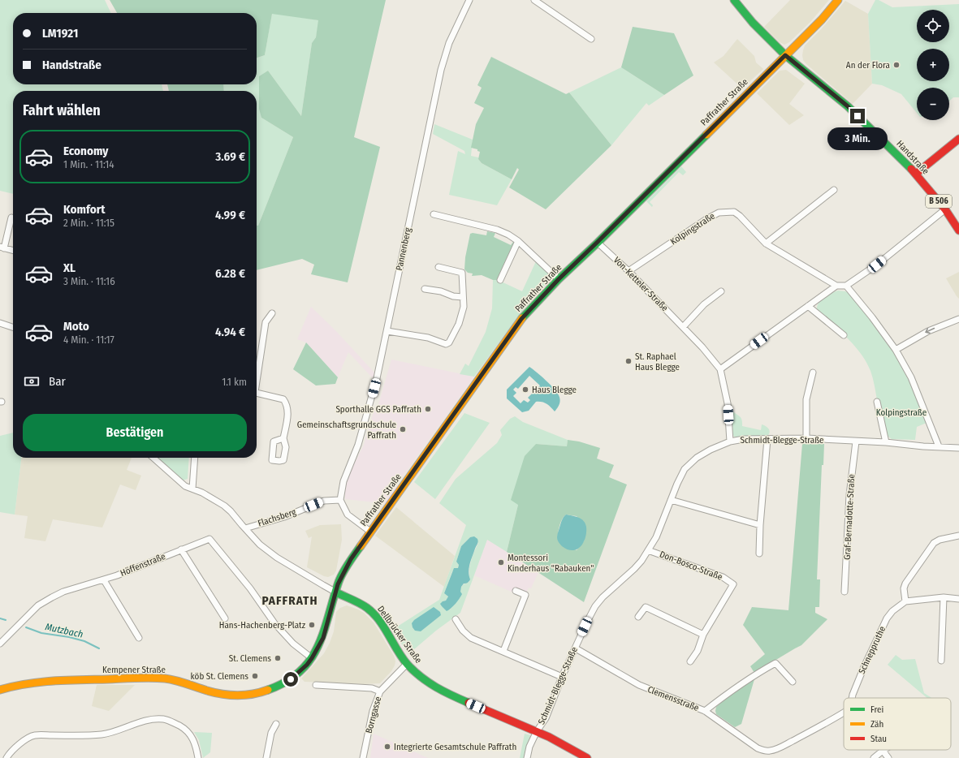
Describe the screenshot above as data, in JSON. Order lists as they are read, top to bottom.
{
  "streets": {
    "main road": [
      "Paffrather Straße",
      "Handstraße",
      "B 506",
      "Dellbrücker Straße",
      "Kempener Straße"
    ],
    "street": [
      "Kolpingstraße",
      "Pannenberg",
      "Von-Ketteler-Straße",
      "Schmidt-Blegge-Straße",
      "Graf-Bernadotte-Straße",
      "Flachsberg",
      "Höffenstraße",
      "Don-Bosco-Straße",
      "Schneppruthe",
      "Clemensstraße",
      "Borngasse"
    ]
  },
  "crossings": [
    ["Paffrather Straße", "Handstraße"],
    ["Paffrather Straße", "B 506"],
    ["Paffrather Straße", "Von-Ketteler-Straße"],
    ["Paffrather Straße", "Höffenstraße"],
    ["Paffrather Straße", "Dellbrücker Straße"],
    ["Paffrather Straße", "Kempener Straße"],
    ["Handstraße", "B 506"],
    ["Kolpingstraße", "Von-Ketteler-Straße"],
    ["Pannenberg", "Flachsberg"],
    ["Von-Ketteler-Straße", "Schmidt-Blegge-Straße"],
    ["Schmidt-Blegge-Straße", "Graf-Bernadotte-Straße"],
    ["Schmidt-Blegge-Straße", "Don-Bosco-Straße"],
    ["Schmidt-Blegge-Straße", "Dellbrücker Straße"],
    ["Schmidt-Blegge-Straße", "Clemensstraße"],
    ["Dellbrücker Straße", "Borngasse"]
  ],
  "districts": ["PAFFRATH"],
  "water": ["Mutzbach"],
  "parks": ["Kolpingstraße"],
  "places": [
    "An der Flora",
    "St. Raphael Haus Blegge",
    "Haus Blegge",
    "Sporthalle GGS Paffrath",
    "Gemeinschaftsgrundschule Paffrath",
    "Montessori Kinderhaus \"Rabauken\"",
    "Hans-Hachenberg-Platz",
    "St. Clemens",
    "köb St. Clemens",
    "Integrierte Gesamtschule Paffrath"
  ],
  "legend": ["Frei", "Zäh", "Stau"],
  "page": {
    "map_buttons": ["+", "−"],
    "banner": ["LM1921", "Handstraße"],
    "heading": "Fahrt wählen",
    "bubble": "3 Min.",
    "list": [
      {
        "name": "Economy",
        "note": "1 Min. · 11:14",
        "value": "3.69 €"
      },
      {
        "name": "Komfort",
        "note": "2 Min. · 11:15",
        "value": "4.99 €"
      },
      {
        "name": "XL",
        "note": "3 Min. · 11:16",
        "value": "6.28 €"
      },
      {
        "name": "Moto",
        "note": "4 Min. · 11:17",
        "value": "4.94 €"
      }
    ],
    "pay": ["Bar", "1.1 km"],
    "buttons": "Bestätigen"
  }
}
